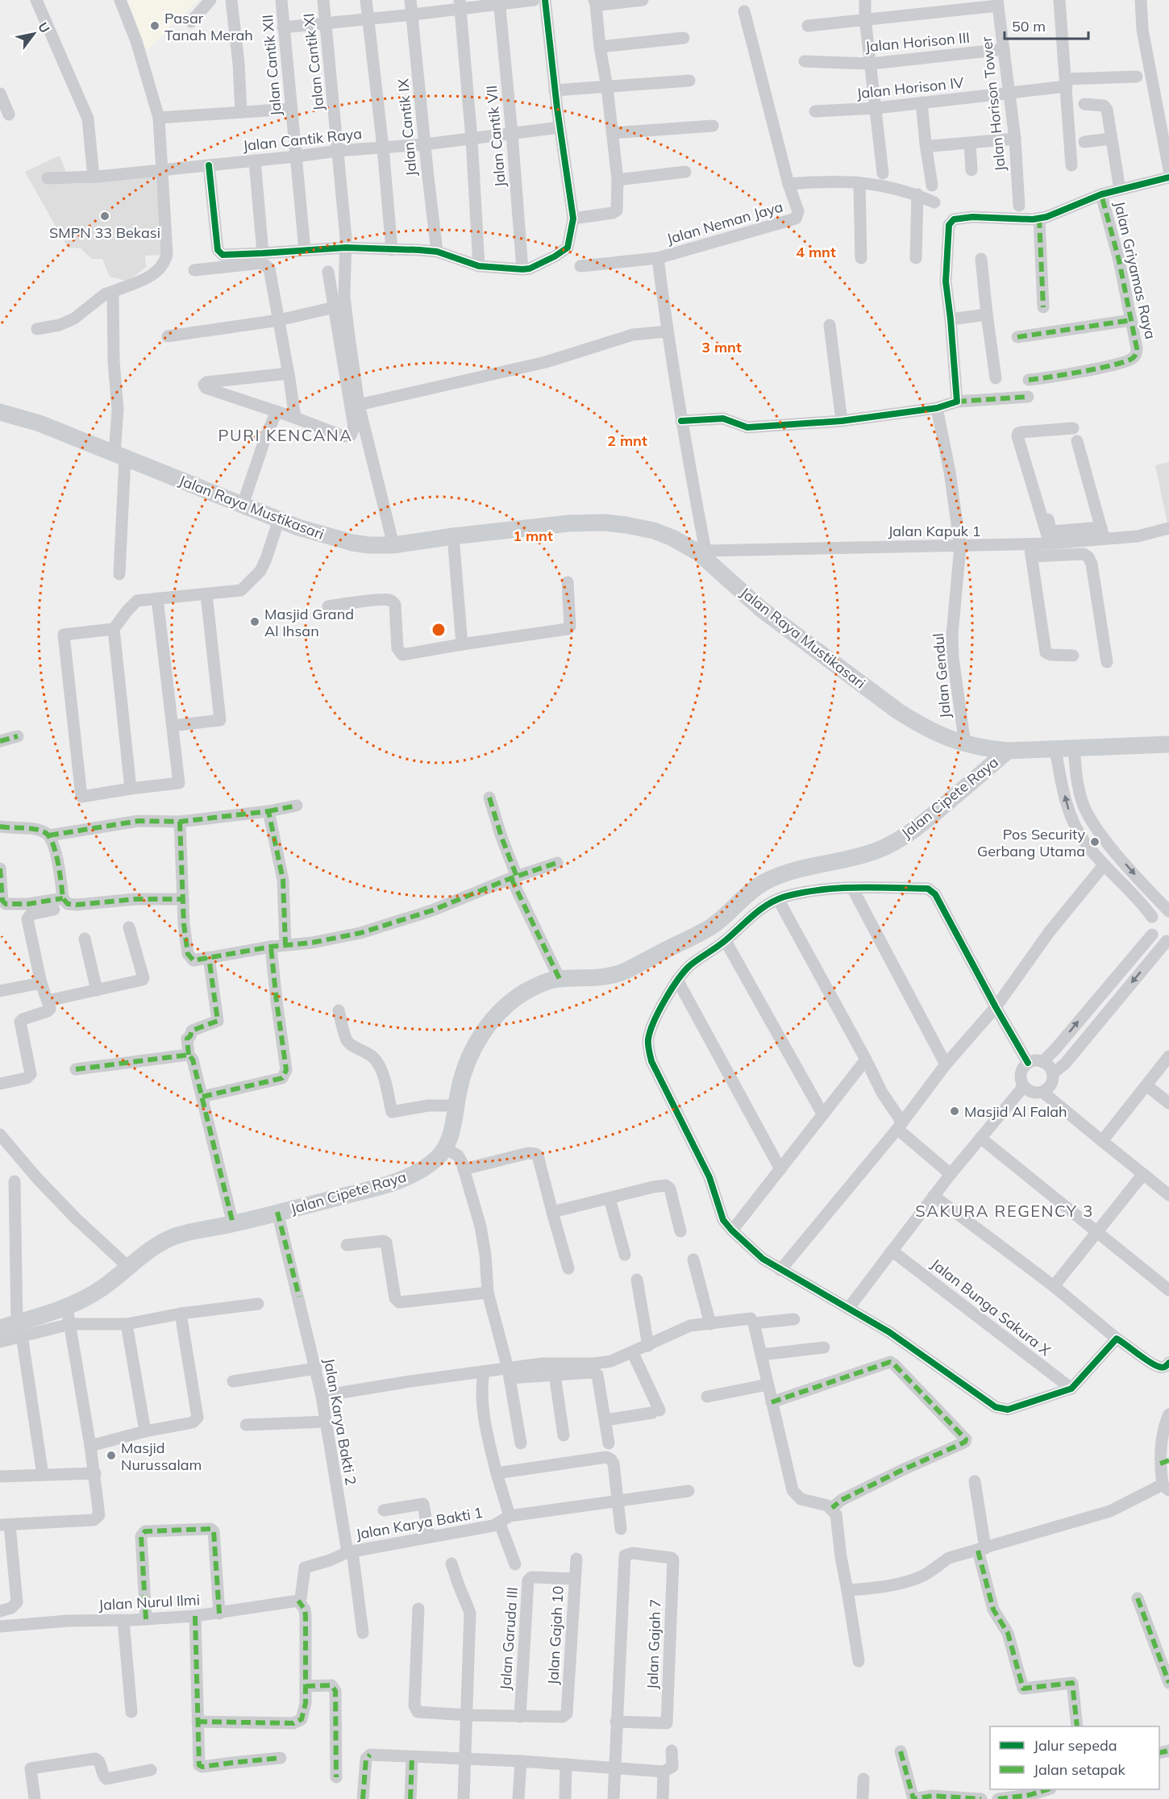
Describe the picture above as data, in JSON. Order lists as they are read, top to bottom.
{
  "streets": {
    "main road": ["Jalan Raya Mustikasari", "Jalan Cipete Raya"],
    "street": [
      "Jalan Horison III",
      "Jalan Cantik XI",
      "Jalan Cantik XII",
      "Jalan Horison IV",
      "Jalan Horison Tower",
      "Jalan Cantik IX",
      "Jalan Cantik VII",
      "Jalan Cantik Raya",
      "Jalan Neman Jaya",
      "Jalan Griyamas Raya",
      "Jalan Kapuk 1",
      "Jalan Gendul",
      "Jalan Bunga Sakura X",
      "Jalan Karya Bakti 2",
      "Jalan Karya Bakti 1",
      "Jalan Nurul Ilmi",
      "Jalan Gajah 10",
      "Jalan Garuda III",
      "Jalan Gajah 7"
    ]
  },
  "crossings": [
    ["Jalan Horison III", "Jalan Horison Tower"],
    ["Jalan Cantik XI", "Jalan Cantik Raya"],
    ["Jalan Cantik XI", "Jalan Raya Mustikasari"],
    ["Jalan Cantik XII", "Jalan Cantik Raya"],
    ["Jalan Horison IV", "Jalan Horison Tower"],
    ["Jalan Cantik IX", "Jalan Cantik Raya"],
    ["Jalan Cantik VII", "Jalan Cantik Raya"],
    ["Jalan Neman Jaya", "Jalan Raya Mustikasari"],
    ["Jalan Neman Jaya", "Jalan Kapuk 1"],
    ["Jalan Raya Mustikasari", "Jalan Kapuk 1"],
    ["Jalan Raya Mustikasari", "Jalan Gendul"],
    ["Jalan Raya Mustikasari", "Jalan Cipete Raya"],
    ["Jalan Kapuk 1", "Jalan Gendul"],
    ["Jalan Cipete Raya", "Jalan Karya Bakti 2"],
    ["Jalan Karya Bakti 2", "Jalan Karya Bakti 1"],
    ["Jalan Karya Bakti 1", "Jalan Nurul Ilmi"],
    ["Jalan Gajah 10", "Jalan Garuda III"]
  ],
  "districts": ["PURI KENCANA", "SAKURA REGENCY 3"],
  "places": [
    "Pasar Tanah Merah",
    "SMPN 33 Bekasi",
    "Masjid Grand Al Ihsan",
    "Pos Security Gerbang Utama",
    "Masjid Al Falah",
    "Masjid Nurussalam"
  ],
  "legend": ["Jalur sepeda", "Jalan setapak"],
  "scale_bar": "50 m",
  "north": "top right",
  "rings": [
    "4 mnt",
    "3 mnt",
    "2 mnt",
    "1 mnt"
  ]
}
